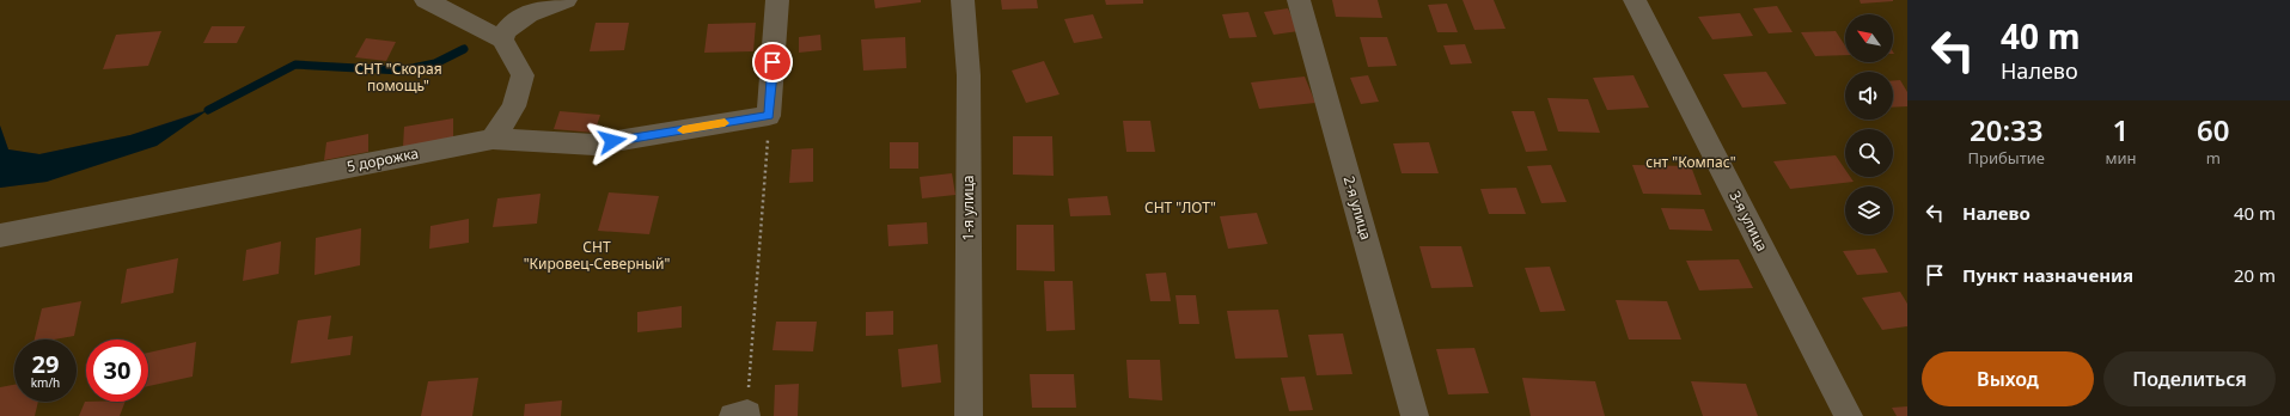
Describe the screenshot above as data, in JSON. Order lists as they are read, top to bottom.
{
  "streets": {
    "street": [
      "5 дорожка",
      "1-я улица",
      "2-я улица",
      "3-я улица"
    ]
  },
  "parks": [
    "СНТ \"Скорая помощь\"",
    "снт \"Компас\"",
    "СНТ \"ЛОТ\"",
    "СНТ \"Кировец-Северный\""
  ],
  "north": "top left",
  "page": {
    "turn": ["40 m", "Налево"],
    "eta": [
      "20:33",
      "Прибытие",
      "1",
      "мин",
      "60",
      "m"
    ],
    "list": [
      {
        "name": "Налево",
        "value": "40 m"
      },
      {
        "name": "Пункт назначения",
        "value": "20 m"
      }
    ],
    "speed": "29 km/h",
    "limit": "30",
    "buttons": ["Выход", "Поделиться"]
  }
}
